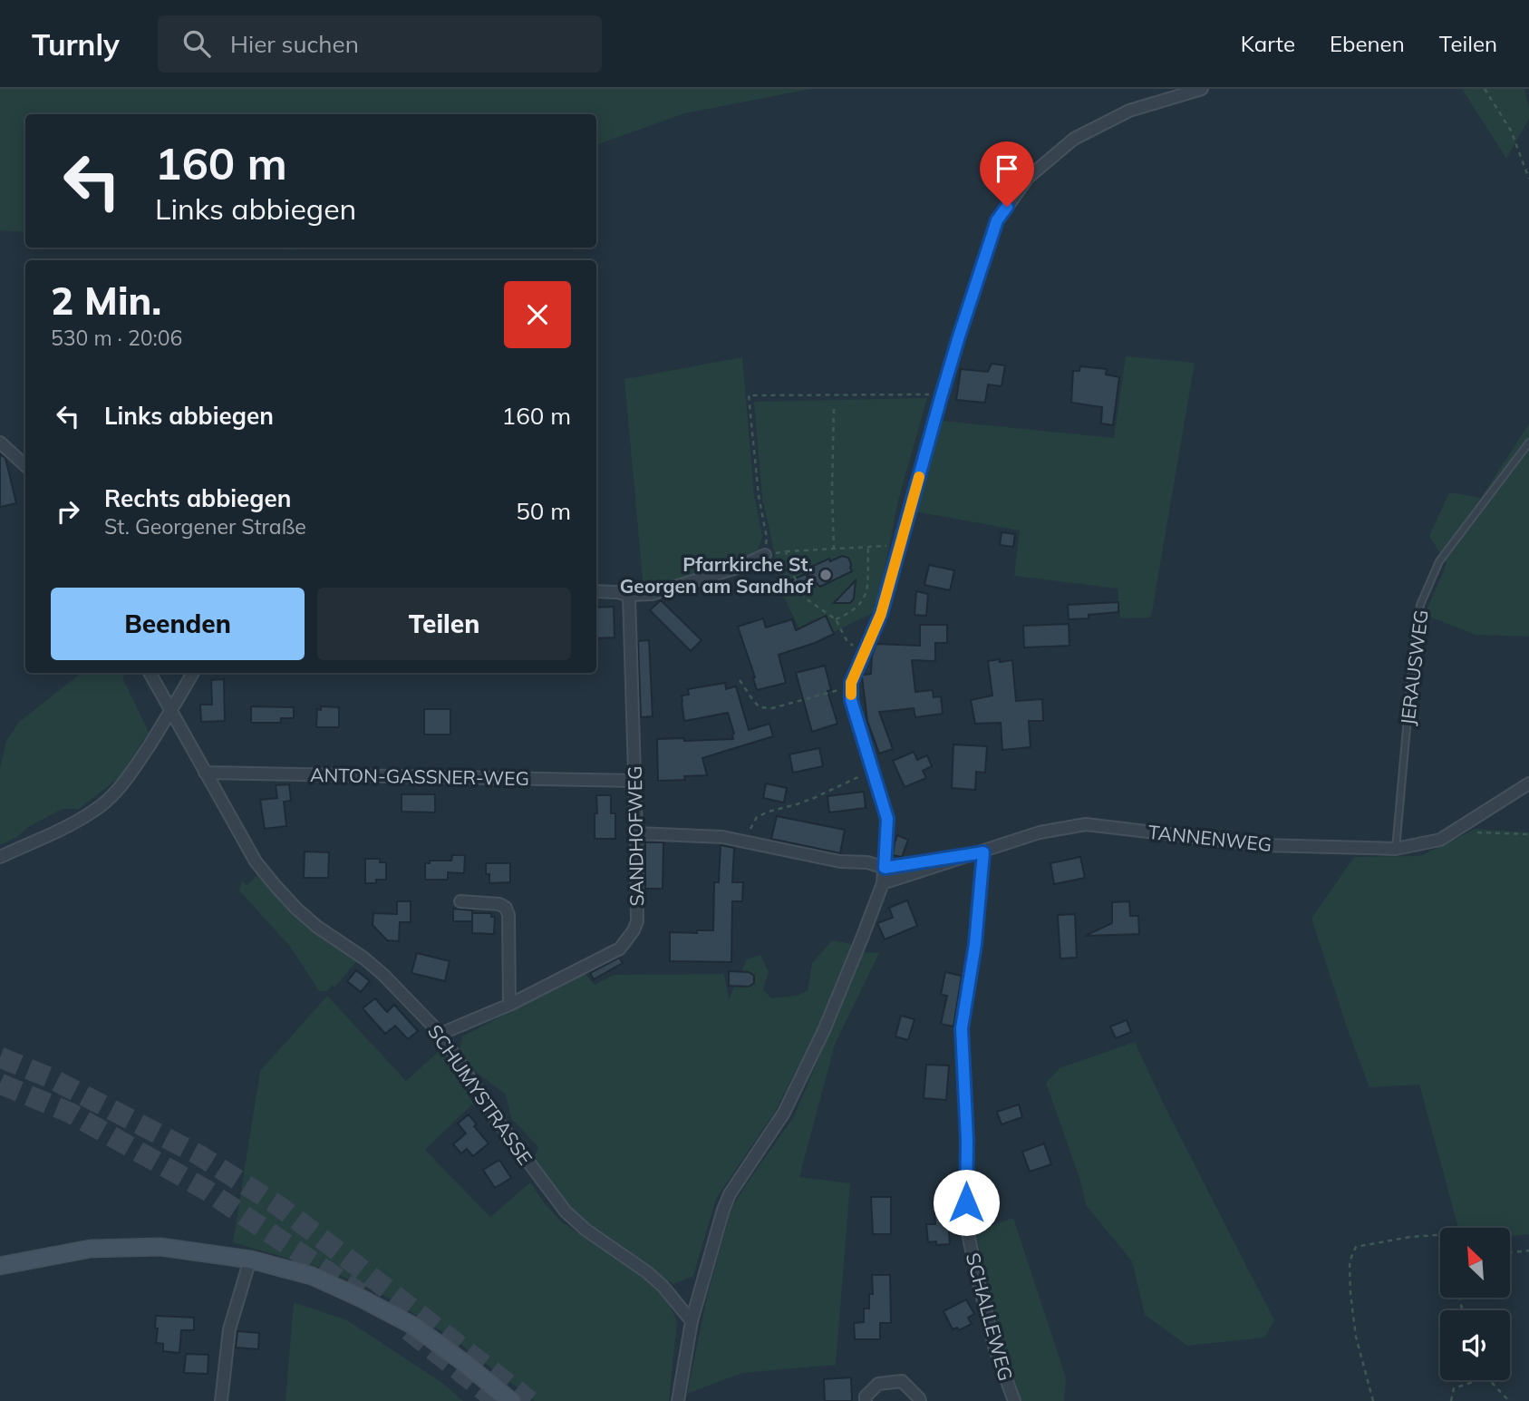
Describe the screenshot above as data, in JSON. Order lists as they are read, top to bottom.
{
  "streets": {
    "street": [
      "ANTON-GASSNER-WEG",
      "SANDHOFWEG",
      "TANNENWEG",
      "SCHUMYSTRASSE",
      "SCHALLEWEG"
    ],
    "lane": ["JERAUSWEG"]
  },
  "crossings": [
    ["JERAUSWEG", "TANNENWEG"],
    ["ANTON-GASSNER-WEG", "SANDHOFWEG"],
    ["ANTON-GASSNER-WEG", "SCHUMYSTRASSE"],
    ["SANDHOFWEG", "SCHUMYSTRASSE"],
    ["TANNENWEG", "SCHALLEWEG"]
  ],
  "places": ["Pfarrkirche St. Georgen am Sandhof"],
  "north": "top left",
  "page": {
    "header": "Turnly",
    "search": "Hier suchen",
    "nav": ["Karte", "Ebenen", "Teilen"],
    "turn": ["160 m", "Links abbiegen"],
    "heading": ["2 Min.", "530 m · 20:06"],
    "list": [
      {
        "name": "Links abbiegen",
        "value": "160 m"
      },
      {
        "name": "Rechts abbiegen",
        "note": "St. Georgener Straße",
        "value": "50 m"
      }
    ],
    "buttons": ["Beenden", "Teilen"]
  }
}
